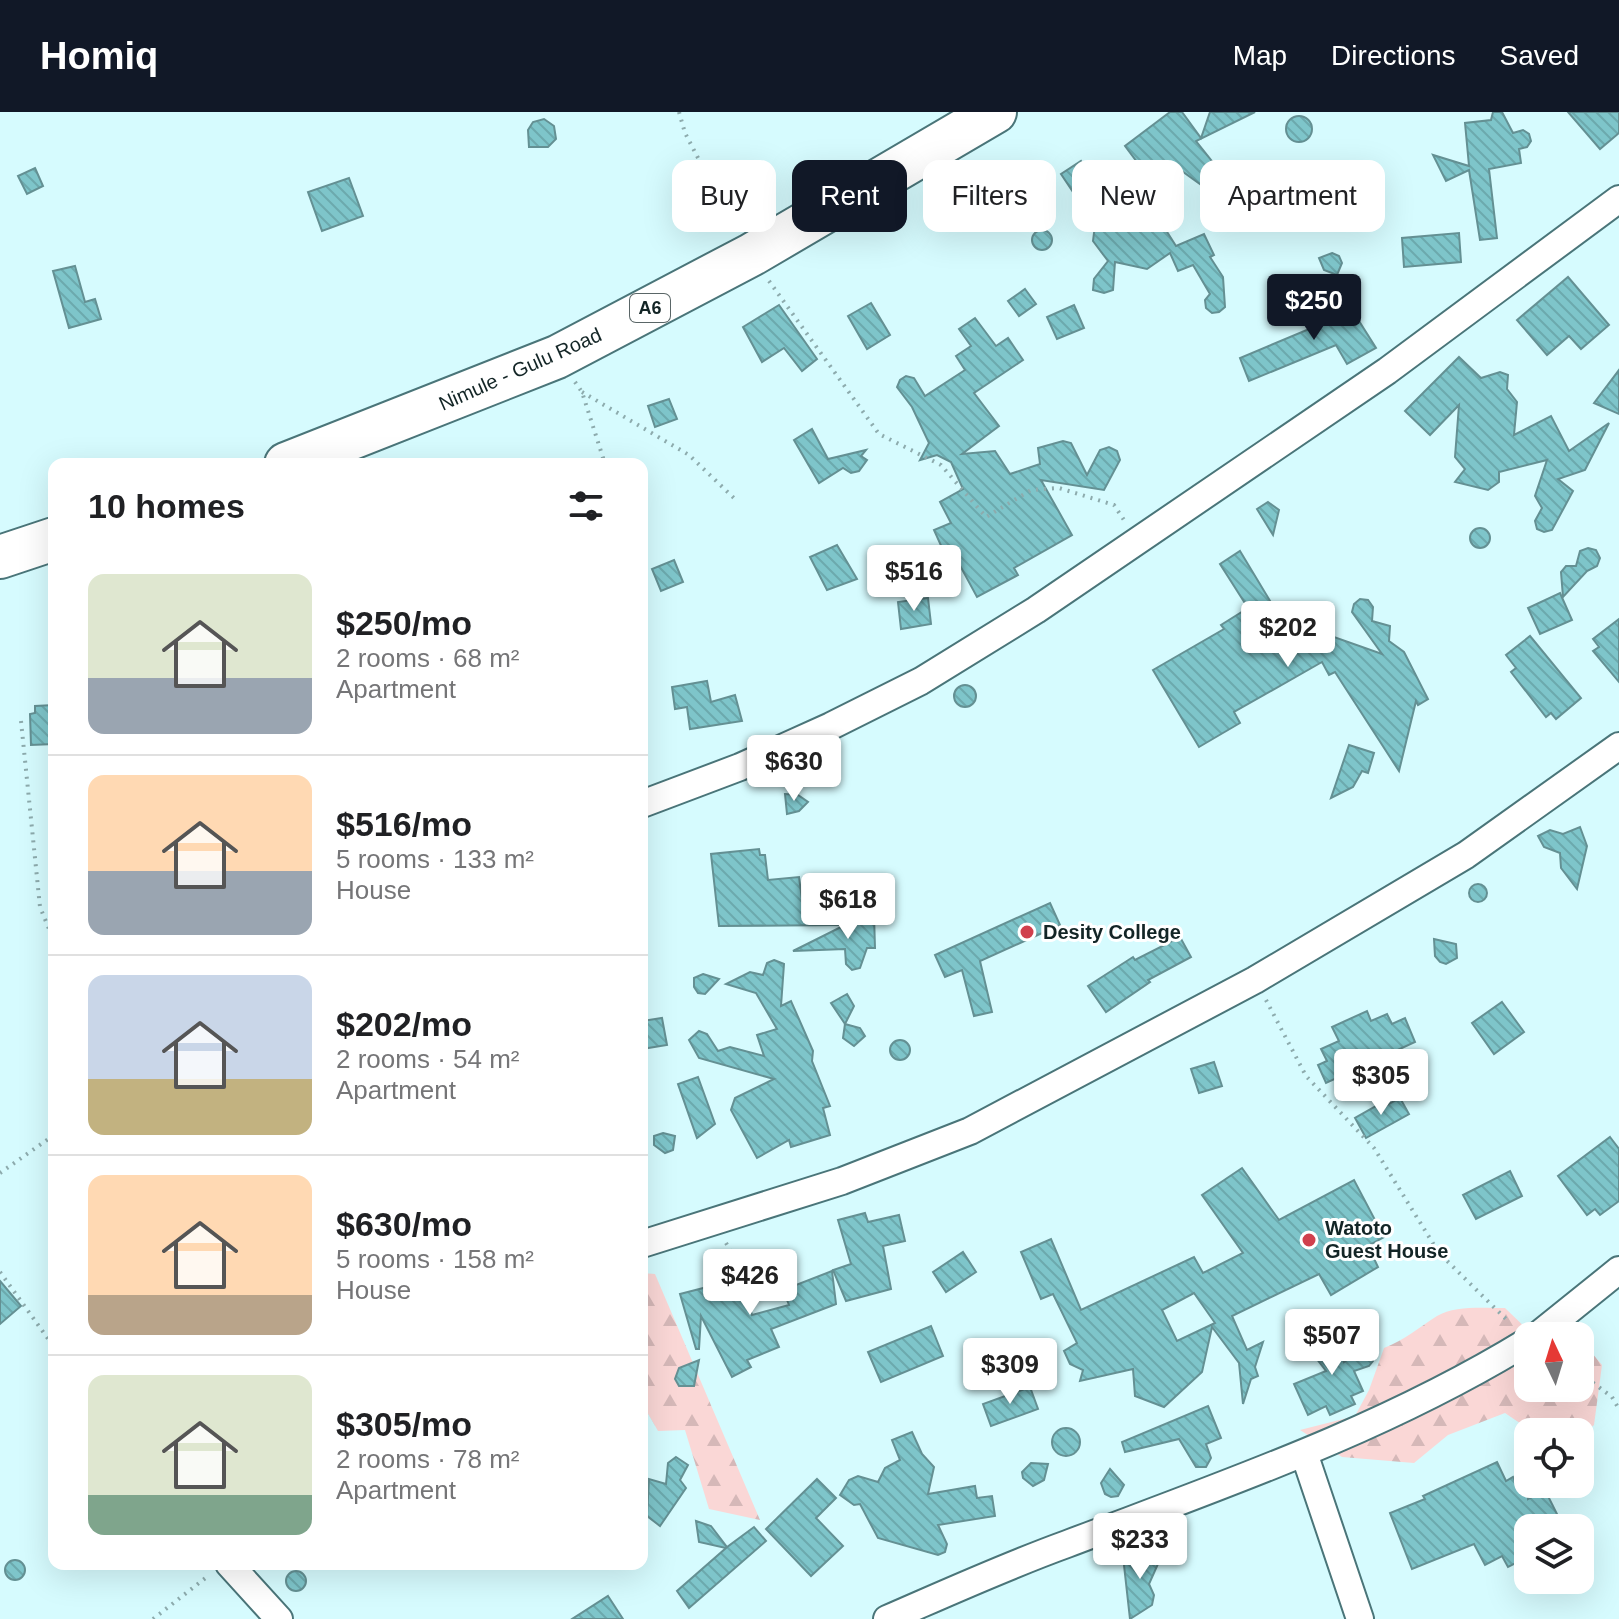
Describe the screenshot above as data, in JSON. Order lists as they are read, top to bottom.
{
  "streets": {
    "main road": ["A6", "Nimule - Gulu Road"]
  },
  "places": ["Desity College", "Watoto Guest House"],
  "north": "top",
  "page": {
    "header": "Homiq",
    "nav": ["Map", "Directions", "Saved"],
    "chip": [
      "Buy",
      "Rent",
      "Filters",
      "New",
      "Apartment"
    ],
    "price": [
      "$250",
      "$516",
      "$202",
      "$630",
      "$618",
      "$305",
      "$426",
      "$507",
      "$309",
      "$233"
    ],
    "heading": "10 homes",
    "list": [
      {
        "name": "$250/mo",
        "note": "2 rooms · 68 m² · Apartment"
      },
      {
        "name": "$516/mo",
        "note": "5 rooms · 133 m² · House"
      },
      {
        "name": "$202/mo",
        "note": "2 rooms · 54 m² · Apartment"
      },
      {
        "name": "$630/mo",
        "note": "5 rooms · 158 m² · House"
      },
      {
        "name": "$305/mo",
        "note": "2 rooms · 78 m² · Apartment"
      }
    ]
  }
}
